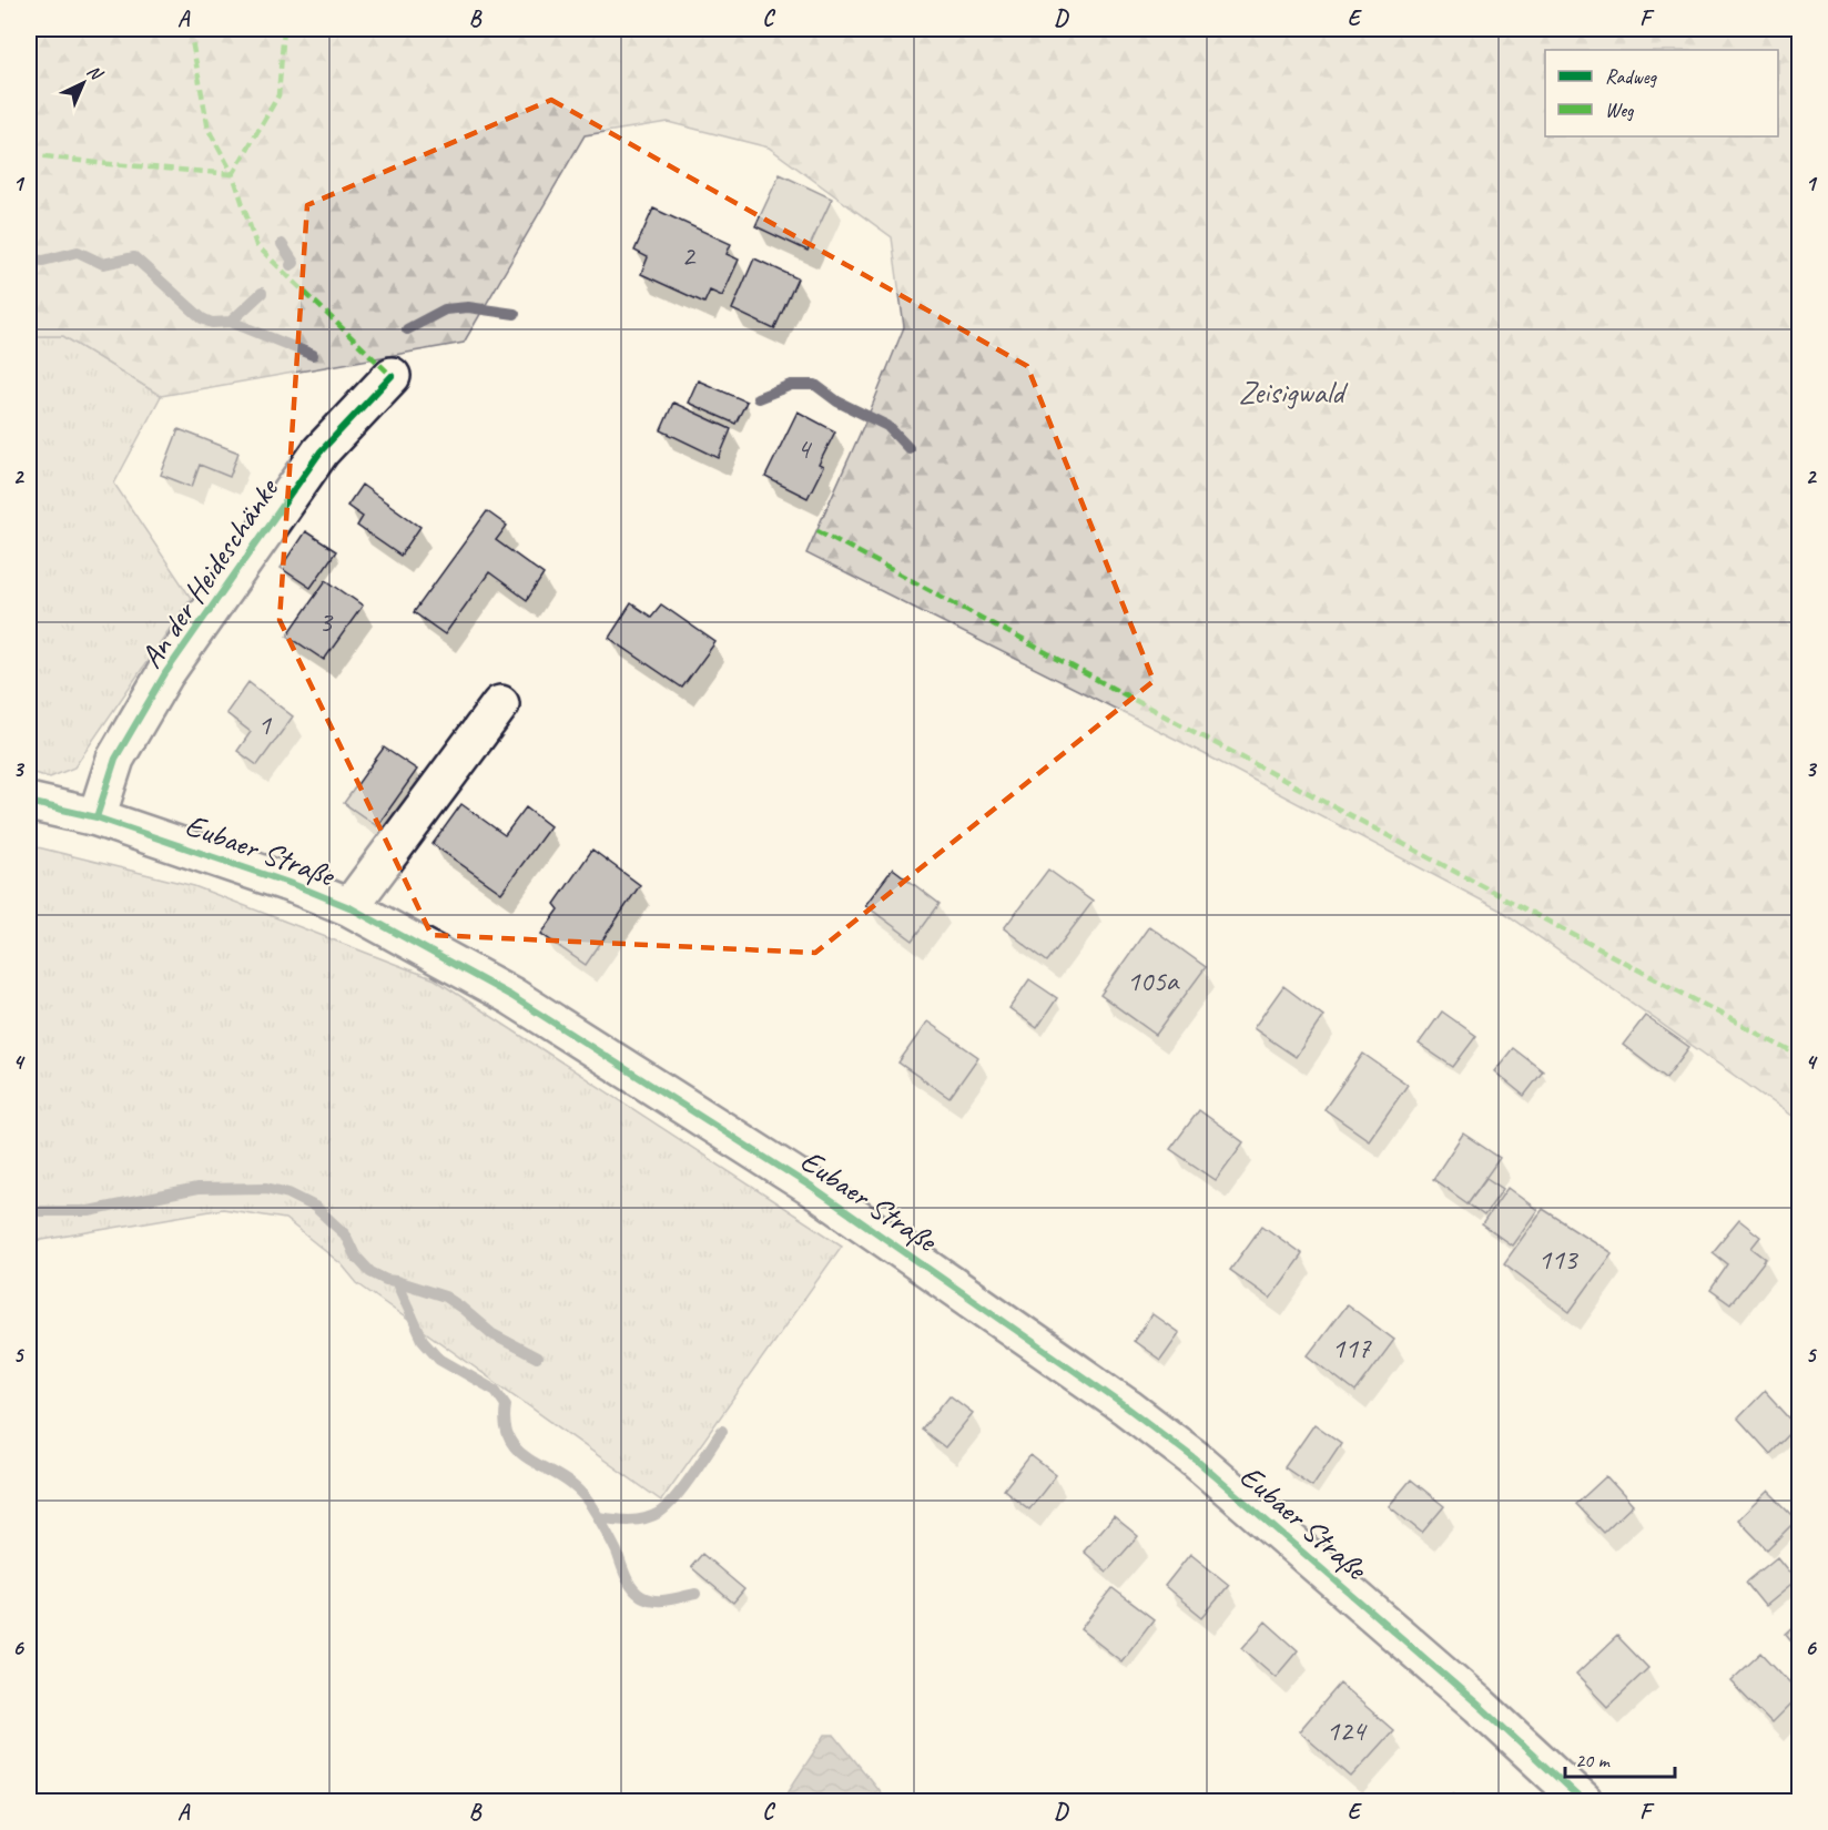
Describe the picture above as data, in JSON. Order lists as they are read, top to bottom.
{
  "streets": {
    "street": ["An der Heideschänke", "Eubaer Straße"]
  },
  "crossings": [
    ["An der Heideschänke", "Eubaer Straße"]
  ],
  "parks": ["Zeisigwald"],
  "house_numbers": [
    "2",
    "4",
    "3",
    "1",
    "105a",
    "113",
    "117",
    "124"
  ],
  "legend": ["Radweg", "Weg"],
  "scale_bar": "20 m",
  "north": "top right",
  "grid": {
    "columns": [
      "A",
      "B",
      "C",
      "D",
      "E",
      "F"
    ],
    "rows": [
      "1",
      "2",
      "3",
      "4",
      "5",
      "6"
    ]
  }
}
